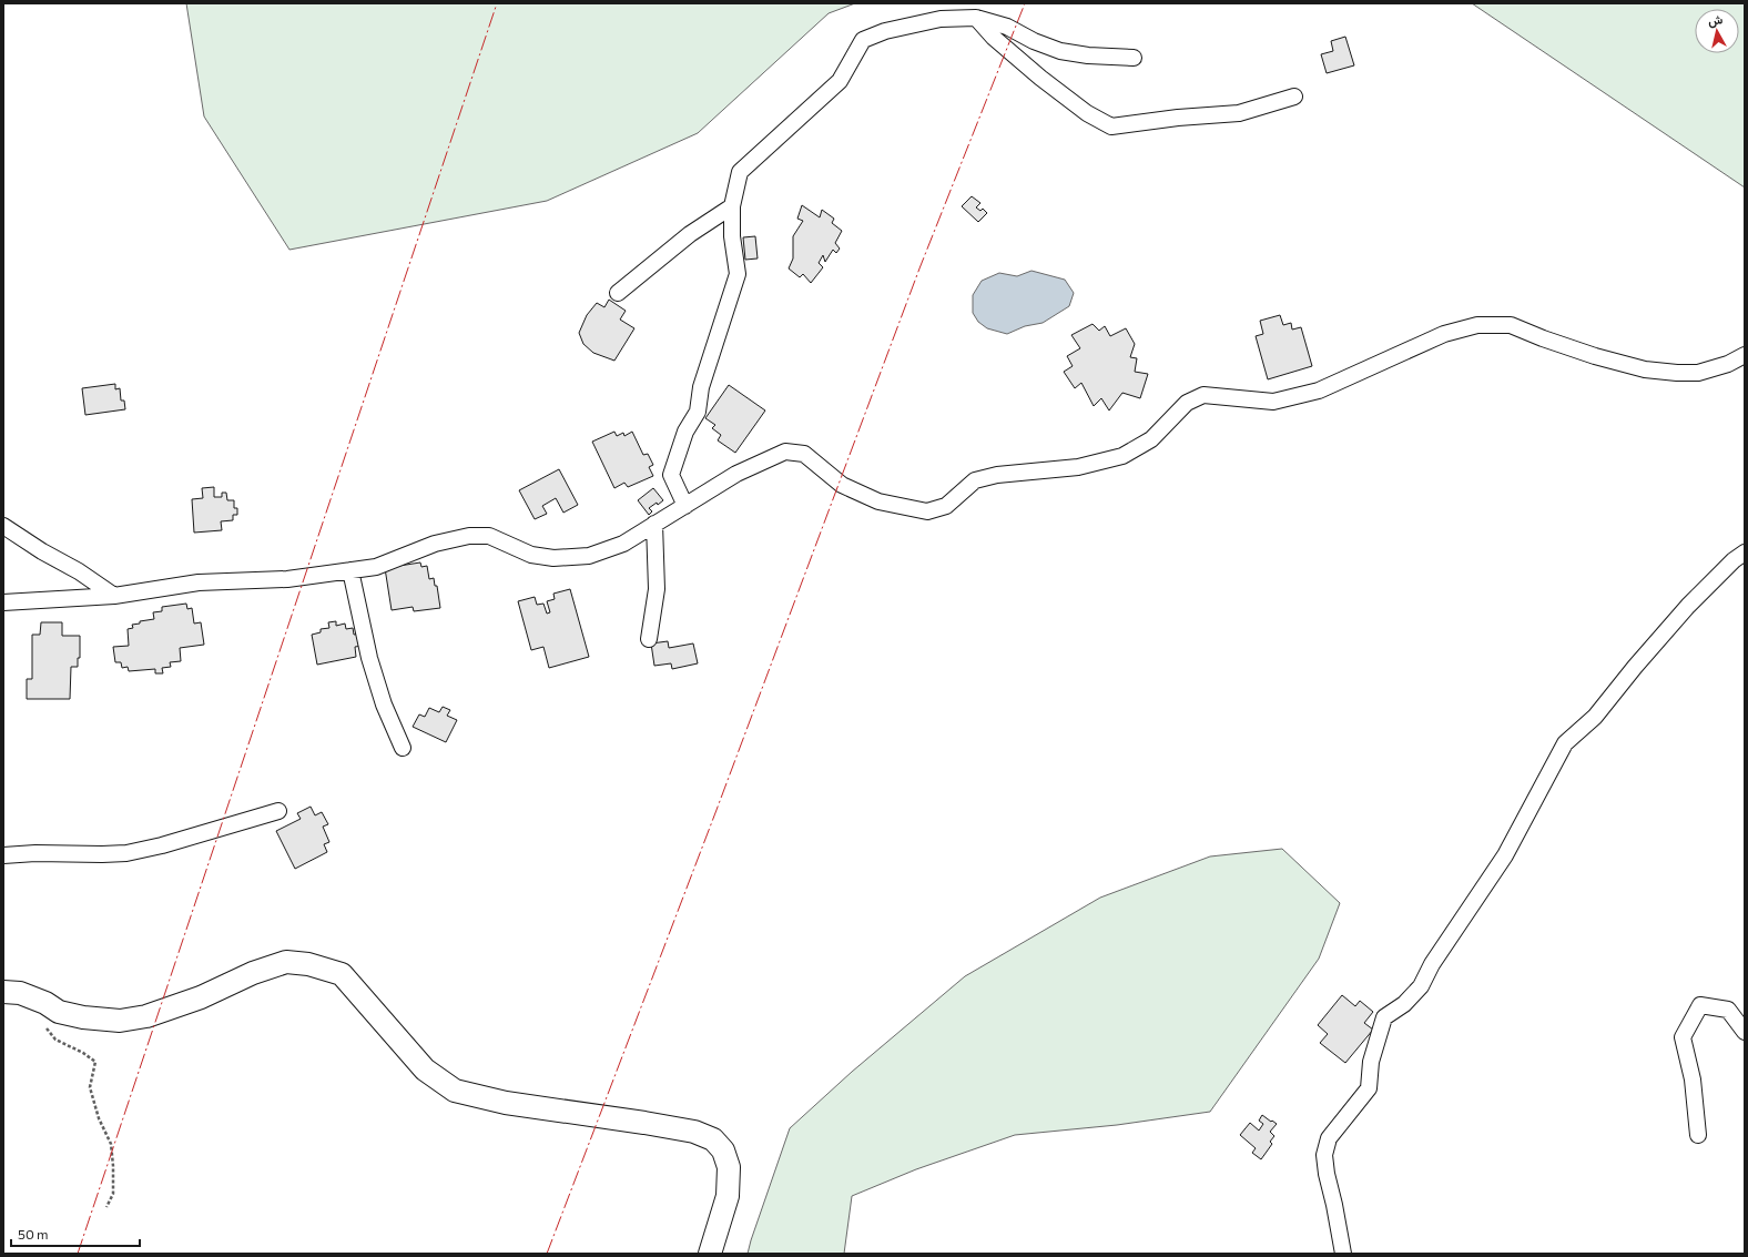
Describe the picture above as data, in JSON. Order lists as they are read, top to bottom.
{
  "scale_bar": "50 m",
  "north": "top"
}
